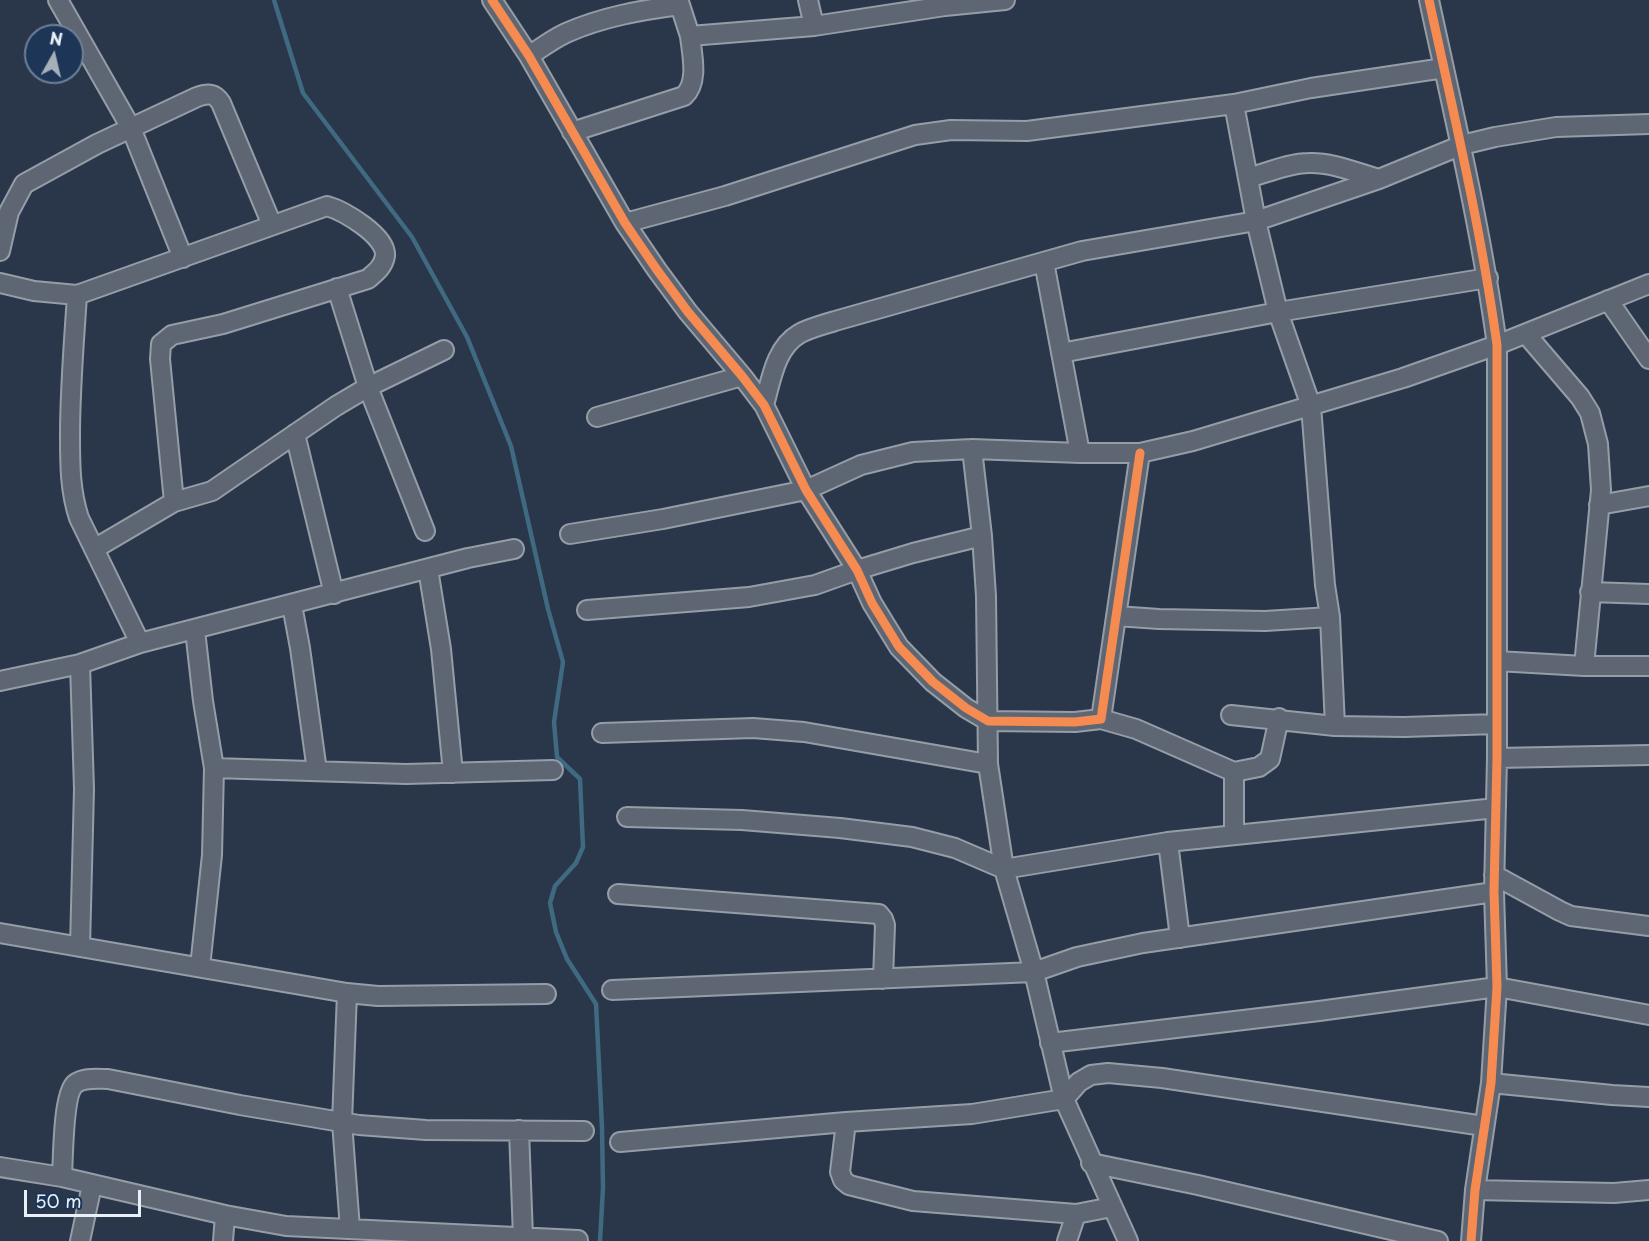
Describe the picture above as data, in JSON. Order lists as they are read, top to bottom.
{
  "scale_bar": "50 m",
  "north": "top"
}
